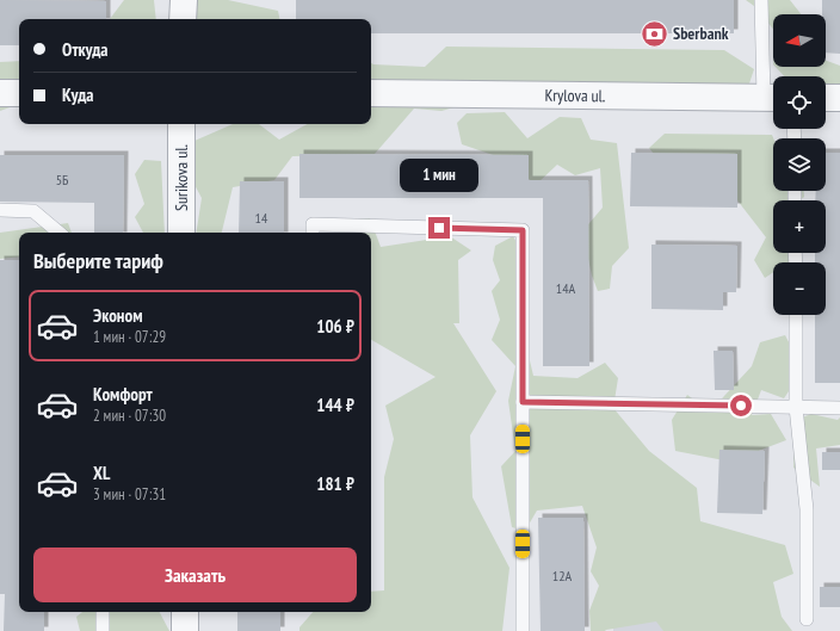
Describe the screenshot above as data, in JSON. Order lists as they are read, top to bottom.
{
  "streets": {
    "street": ["Krylova ul.", "Surikova ul."]
  },
  "places": {
    "bank": ["Sberbank"]
  },
  "house_numbers": [
    "5Б",
    "14",
    "14А",
    "12А"
  ],
  "north": "left",
  "page": {
    "map_buttons": ["+", "−"],
    "banner": ["Откуда", "Куда"],
    "bubble": "1 мин",
    "heading": "Выберите тариф",
    "list": [
      {
        "name": "Эконом",
        "note": "1 мин · 07:29",
        "value": "106 ₽"
      },
      {
        "name": "Комфорт",
        "note": "2 мин · 07:30",
        "value": "144 ₽"
      },
      {
        "name": "XL",
        "note": "3 мин · 07:31",
        "value": "181 ₽"
      }
    ],
    "buttons": "Заказать"
  }
}
